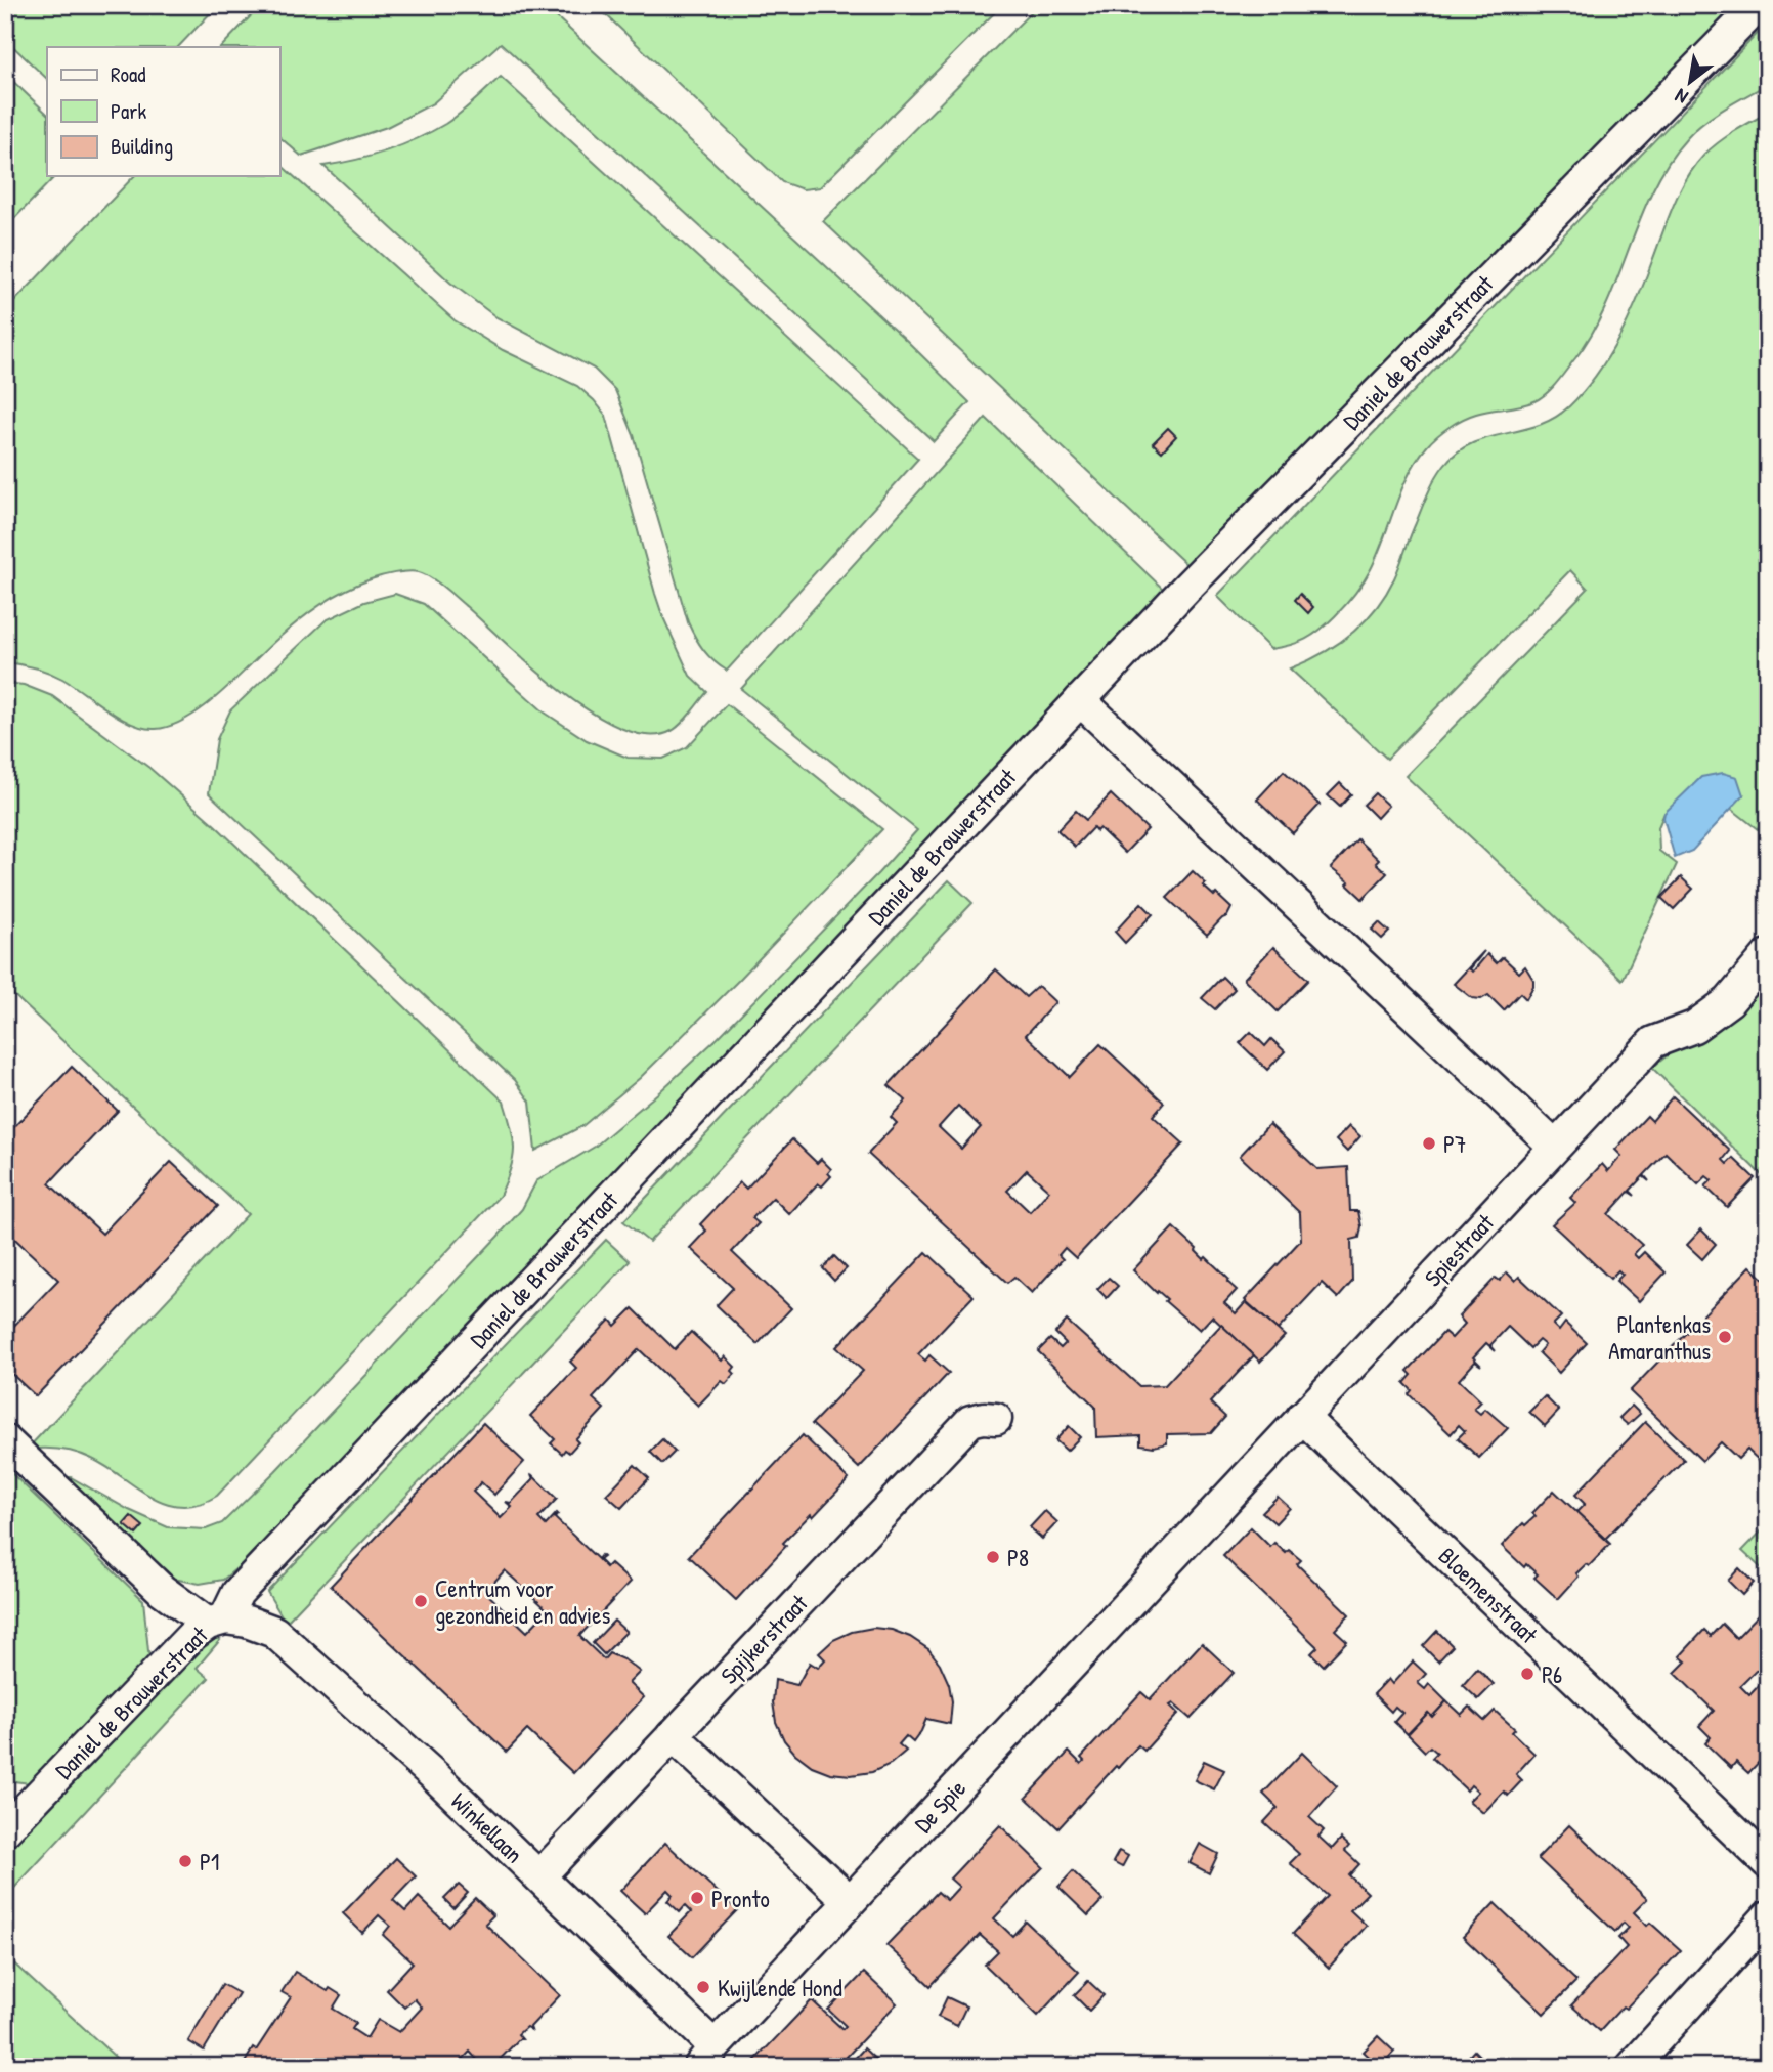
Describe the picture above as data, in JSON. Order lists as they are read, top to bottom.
{
  "streets": {
    "street": [
      "Daniel de Brouwerstraat",
      "Spiestraat",
      "Bloemenstraat",
      "Spijkerstraat",
      "De Spie",
      "Winkellaan"
    ]
  },
  "crossings": [
    ["Daniel de Brouwerstraat", "Winkellaan"],
    ["Spiestraat", "Bloemenstraat"],
    ["Spiestraat", "De Spie"],
    ["Spijkerstraat", "Winkellaan"],
    ["De Spie", "Winkellaan"]
  ],
  "places": [
    "P7",
    "Plantenkas Amaranthus",
    "P8",
    "Centrum voor gezondheid en advies",
    "P6",
    "P1",
    "Pronto",
    "Kwijlende Hond"
  ],
  "legend": ["Road", "Park", "Building"],
  "north": "bottom left"
}
